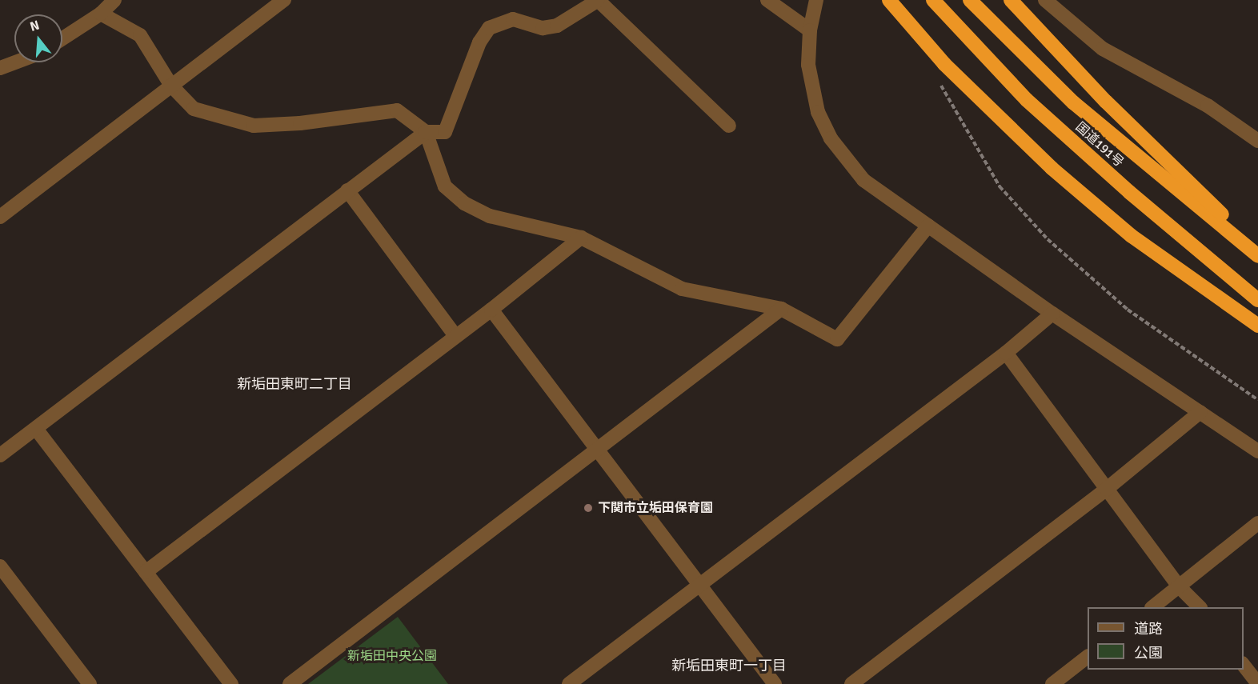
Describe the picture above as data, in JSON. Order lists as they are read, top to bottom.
{
  "streets": {
    "highway": ["国道191号"]
  },
  "districts": ["新垢田東町二丁目", "新垢田東町一丁目"],
  "parks": ["新垢田中央公園"],
  "places": ["下関市立垢田保育園"],
  "legend": ["道路", "公園"],
  "north": "top"
}
